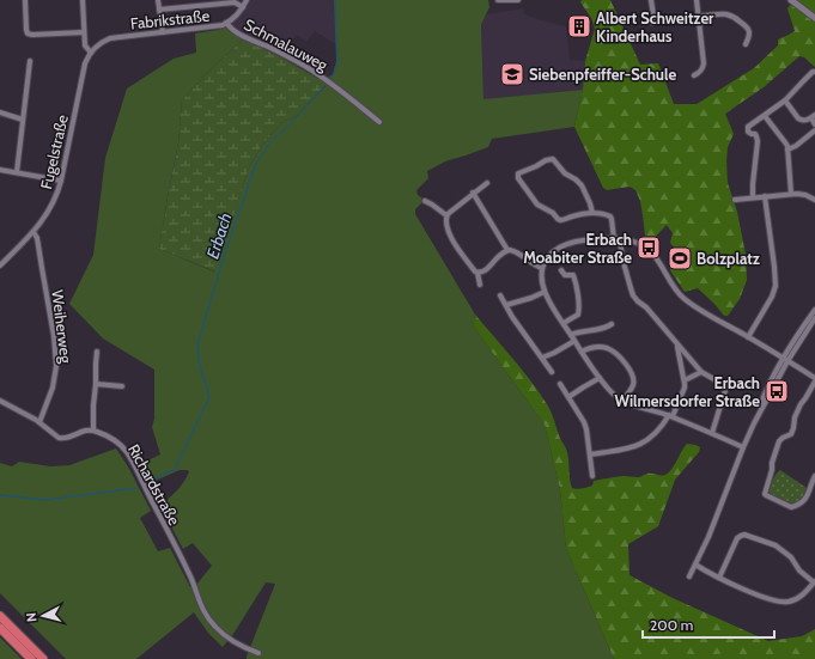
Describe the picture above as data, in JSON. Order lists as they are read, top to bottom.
{
  "streets": {
    "street": [
      "Fabrikstraße",
      "Schmalauweg",
      "Fugelstraße",
      "Weiherweg",
      "Richardstraße"
    ]
  },
  "crossings": [
    ["Fabrikstraße", "Schmalauweg"],
    ["Fabrikstraße", "Fugelstraße"],
    ["Fugelstraße", "Weiherweg"]
  ],
  "water": ["Erbach"],
  "places": {
    "building": ["Albert Schweitzer Kinderhaus"],
    "school or university": ["Siebenpfeiffer-Schule"],
    "bus stop": ["Erbach Moabiter Straße", "Erbach Wilmersdorfer Straße"],
    "sports": ["Bolzplatz"]
  },
  "scale_bar": "200 m",
  "north": "left"
}
